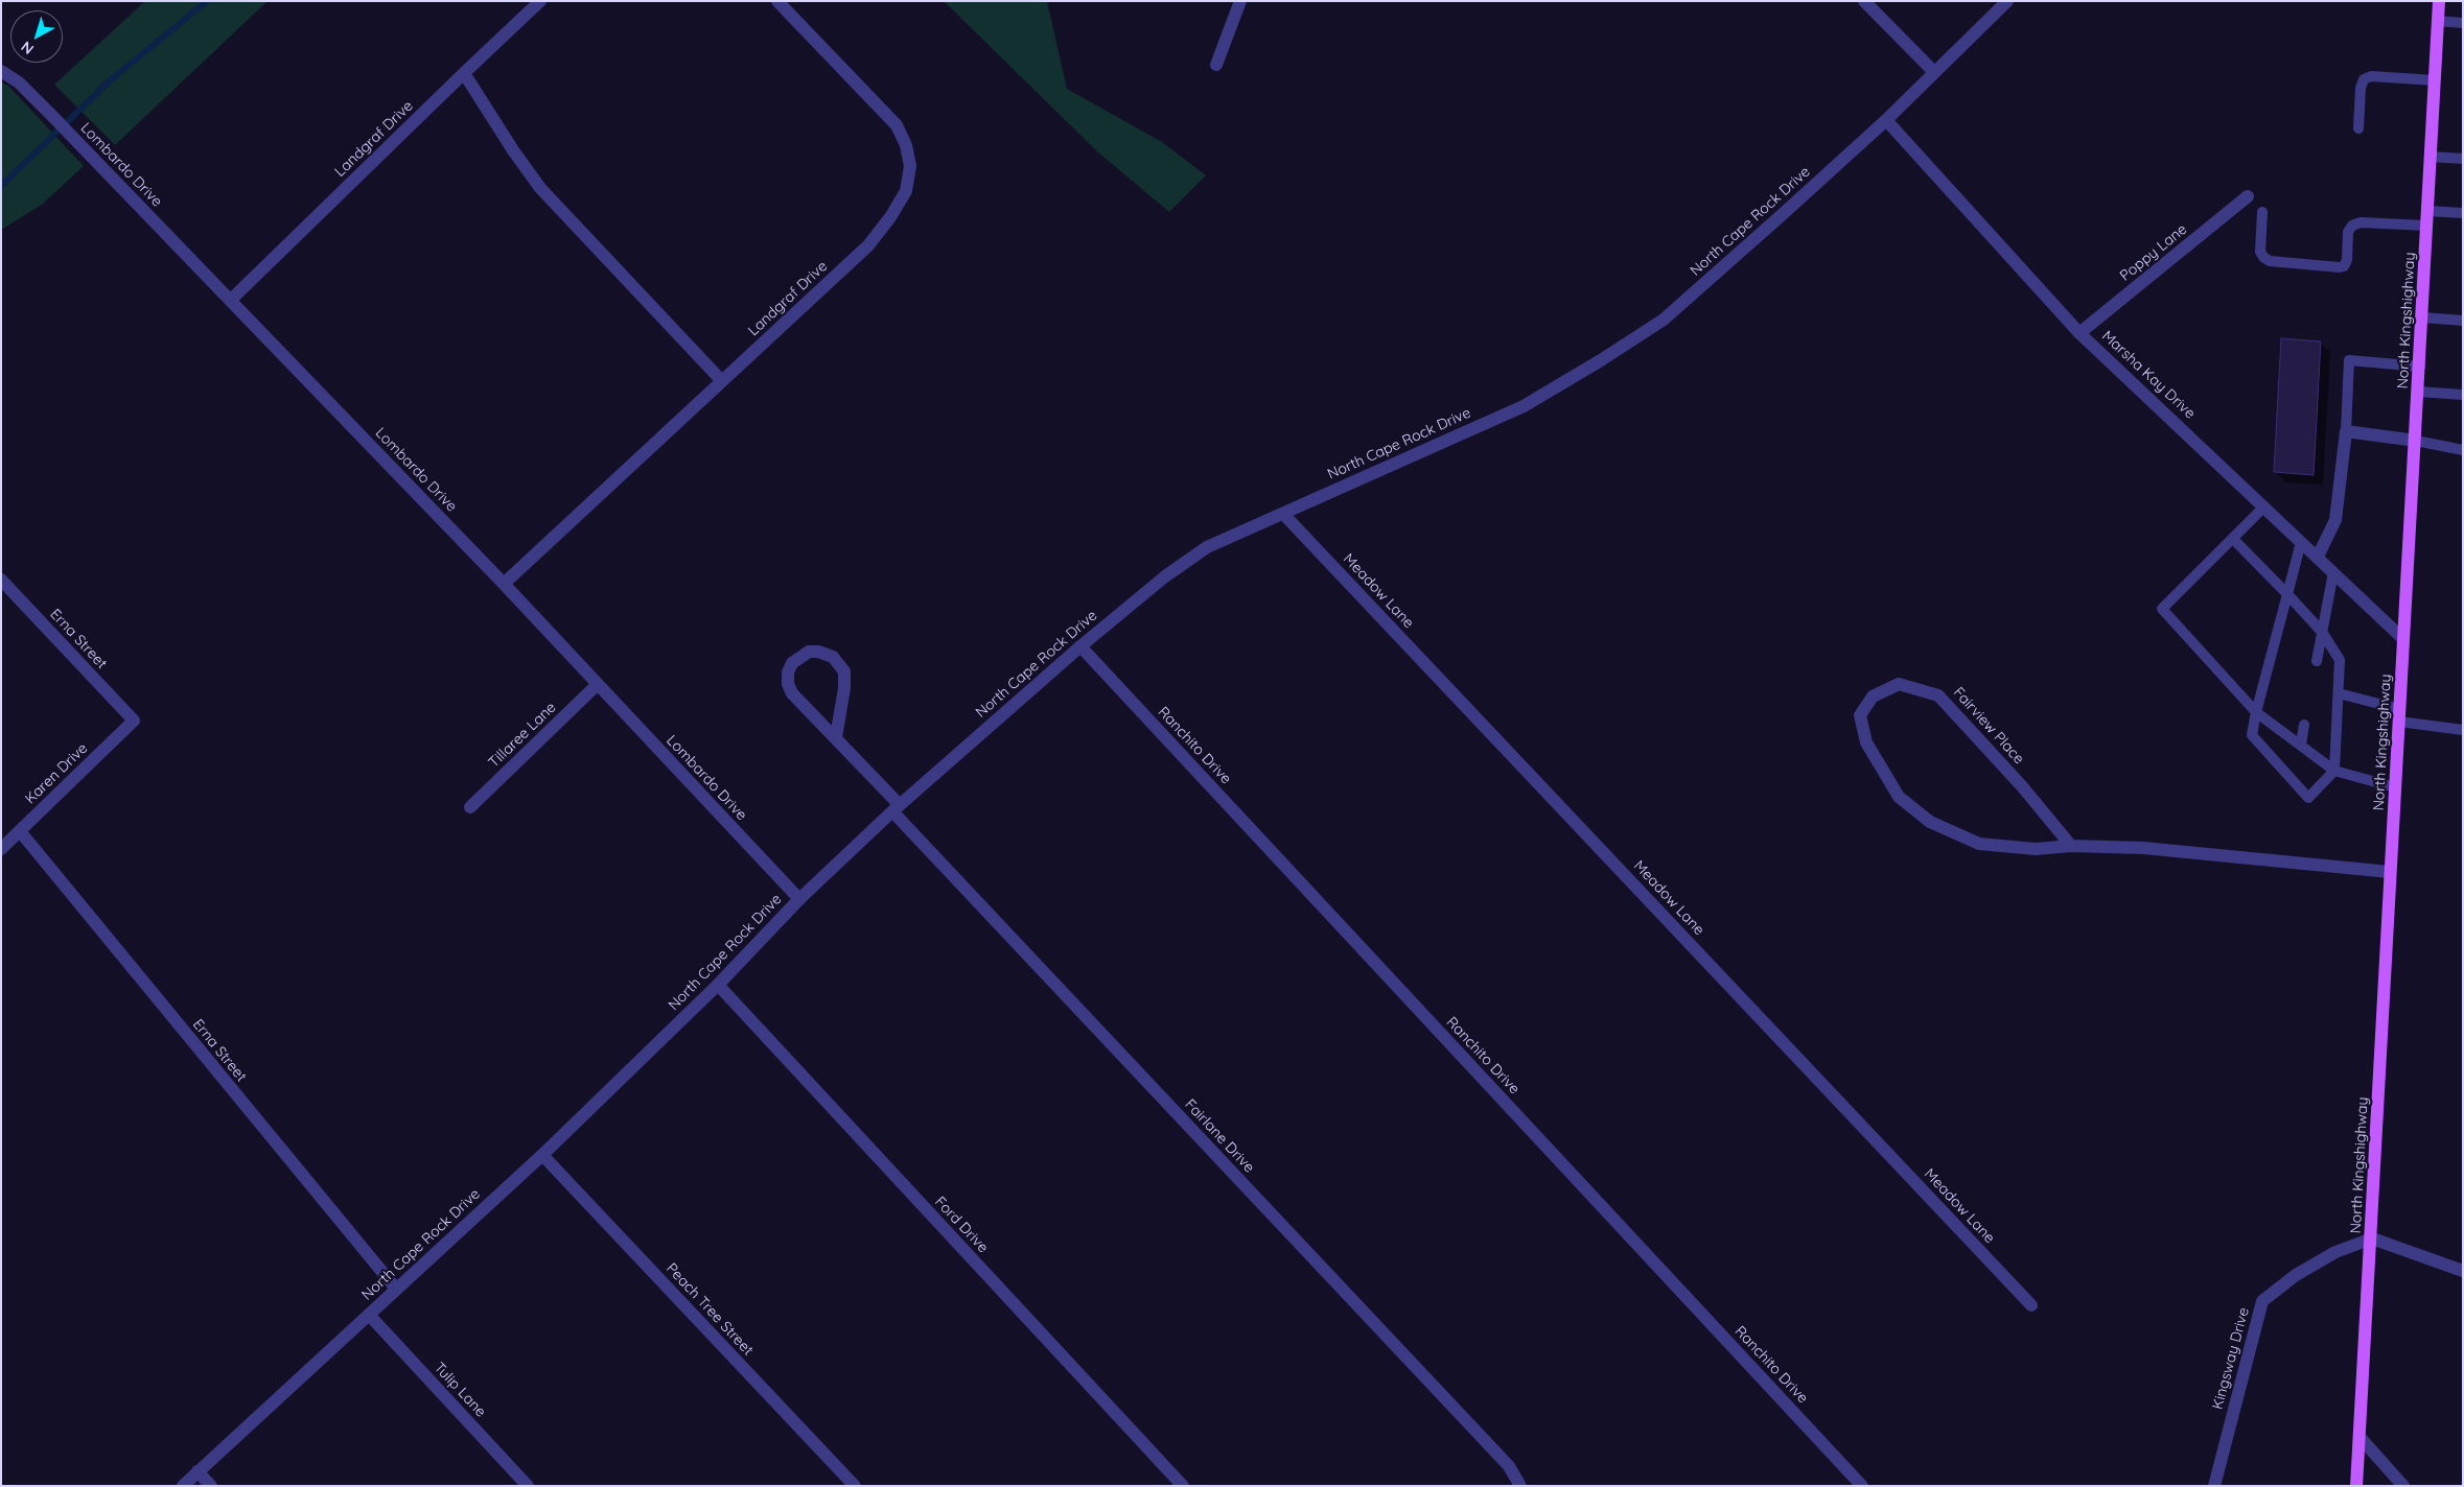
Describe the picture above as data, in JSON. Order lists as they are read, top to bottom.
{
  "streets": {
    "main road": ["North Kingshighway"],
    "street": [
      "Landgraf Drive",
      "Lombardo Drive",
      "North Cape Rock Drive",
      "Poppy Lane",
      "Marsha Kay Drive",
      "Meadow Lane",
      "Erna Street",
      "Fairview Place",
      "Tillaree Lane",
      "Ranchito Drive",
      "Karen Drive",
      "Fairlane Drive",
      "Ford Drive",
      "Peach Tree Street",
      "Kingsway Drive",
      "Tulip Lane"
    ]
  },
  "crossings": [
    ["Landgraf Drive", "Lombardo Drive"],
    ["Lombardo Drive", "North Cape Rock Drive"],
    ["Lombardo Drive", "Tillaree Lane"],
    ["North Cape Rock Drive", "Marsha Kay Drive"],
    ["North Cape Rock Drive", "Meadow Lane"],
    ["North Cape Rock Drive", "Erna Street"],
    ["North Cape Rock Drive", "Ranchito Drive"],
    ["North Cape Rock Drive", "Fairlane Drive"],
    ["North Cape Rock Drive", "Ford Drive"],
    ["North Cape Rock Drive", "Peach Tree Street"],
    ["North Cape Rock Drive", "Tulip Lane"],
    ["Poppy Lane", "Marsha Kay Drive"],
    ["North Kingshighway", "Marsha Kay Drive"],
    ["North Kingshighway", "Fairview Place"],
    ["North Kingshighway", "Kingsway Drive"],
    ["Erna Street", "Karen Drive"]
  ],
  "north": "bottom left"
}
